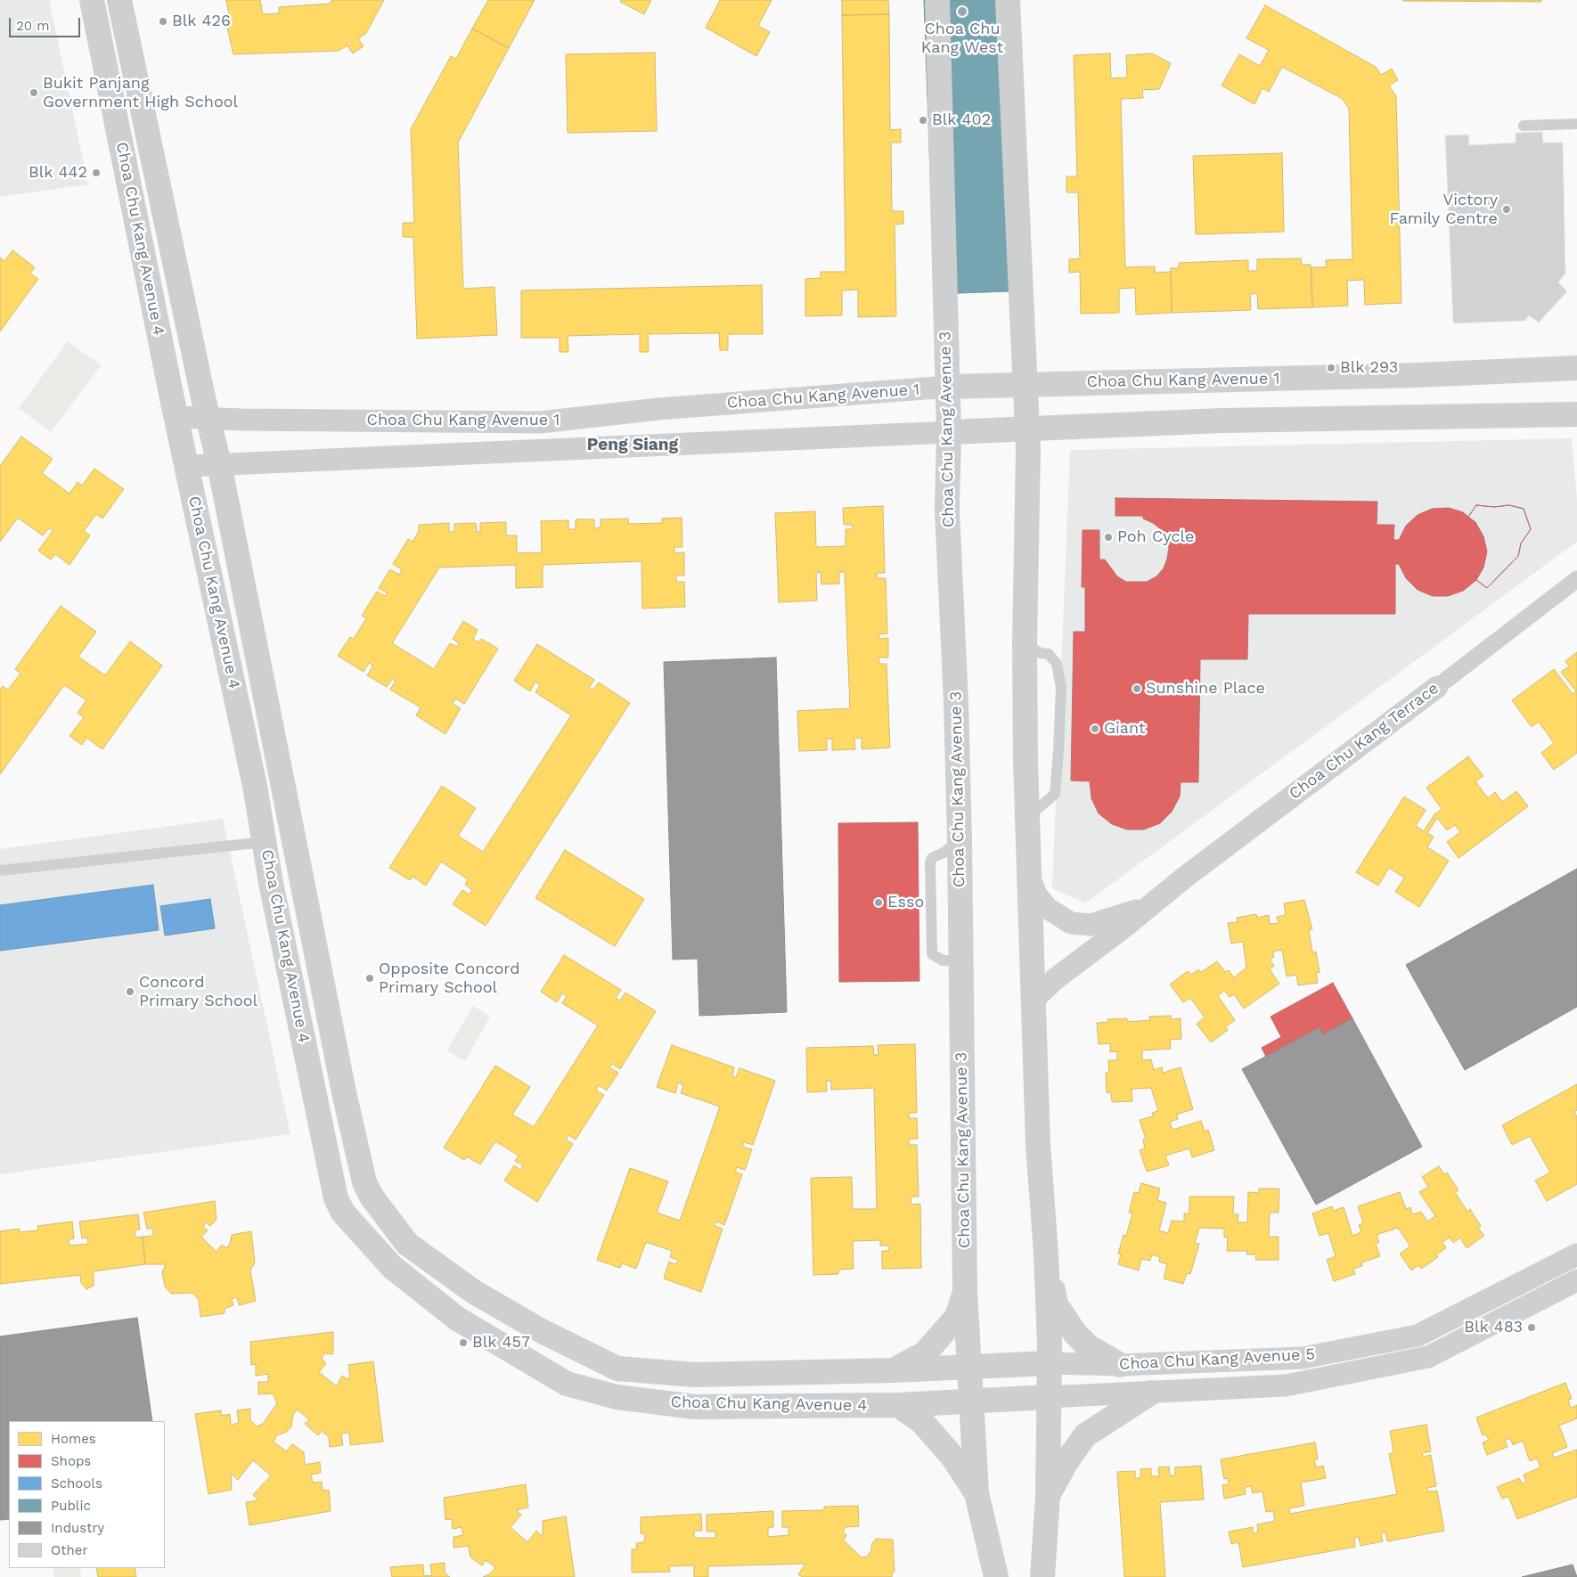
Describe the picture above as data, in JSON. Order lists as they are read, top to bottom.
{
  "streets": {
    "street": [
      "Choa Chu Kang Avenue 4",
      "Choa Chu Kang Avenue 1",
      "Choa Chu Kang Avenue 3",
      "Choa Chu Kang Terrace",
      "Choa Chu Kang Avenue 5"
    ]
  },
  "crossings": [
    ["Choa Chu Kang Avenue 4", "Choa Chu Kang Avenue 1"],
    ["Choa Chu Kang Avenue 4", "Choa Chu Kang Avenue 3"],
    ["Choa Chu Kang Avenue 4", "Choa Chu Kang Avenue 5"],
    ["Choa Chu Kang Avenue 1", "Choa Chu Kang Avenue 3"],
    ["Choa Chu Kang Avenue 3", "Choa Chu Kang Avenue 5"]
  ],
  "districts": ["Peng Siang"],
  "places": [
    "Choa Chu Kang West",
    "Blk 426",
    "Bukit Panjang Government High School",
    "Blk 402",
    "Blk 442",
    "Victory Family Centre",
    "Blk 293",
    "Poh Cycle",
    "Sunshine Place",
    "Giant",
    "Esso",
    "Opposite Concord Primary School",
    "Concord Primary School",
    "Blk 483",
    "Blk 457"
  ],
  "legend": [
    "Homes",
    "Shops",
    "Schools",
    "Public",
    "Industry",
    "Other"
  ],
  "scale_bar": "20 m"
}
